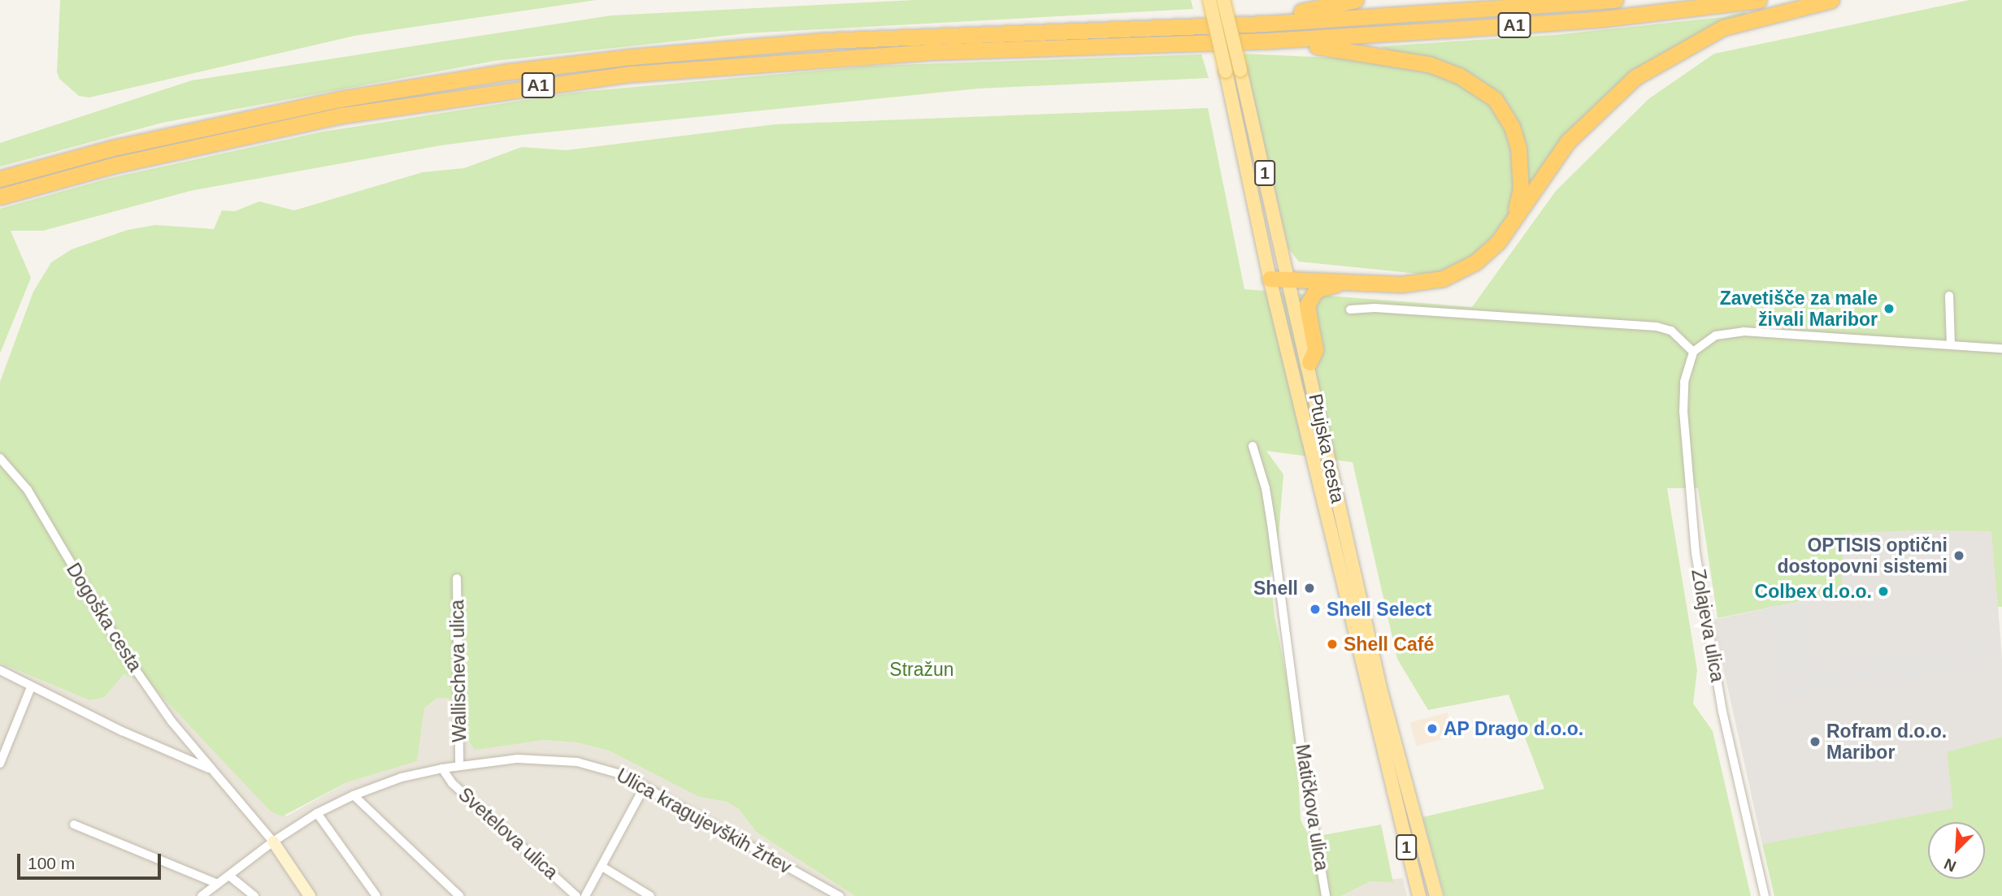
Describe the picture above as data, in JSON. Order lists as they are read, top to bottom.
{
  "streets": {
    "highway": ["A1"],
    "main road": ["1", "Ptujska cesta"],
    "street": [
      "Dogoška cesta",
      "Zolajeva ulica",
      "Wallischeva ulica",
      "Matičkova ulica",
      "Ulica kragujevških žrtev",
      "Svetelova ulica"
    ]
  },
  "crossings": [
    ["Dogoška cesta", "Ulica kragujevških žrtev"],
    ["Wallischeva ulica", "Ulica kragujevških žrtev"],
    ["Ulica kragujevških žrtev", "Svetelova ulica"]
  ],
  "parks": ["Stražun"],
  "places": [
    "Zavetišče za male živali Maribor",
    "OPTISIS optični dostopovni sistemi",
    "Shell",
    "Colbex d.o.o.",
    "Shell Select",
    "Shell Café",
    "AP Drago d.o.o.",
    "Rofram d.o.o. Maribor"
  ],
  "scale_bar": "100 m",
  "north": "bottom left"
}
